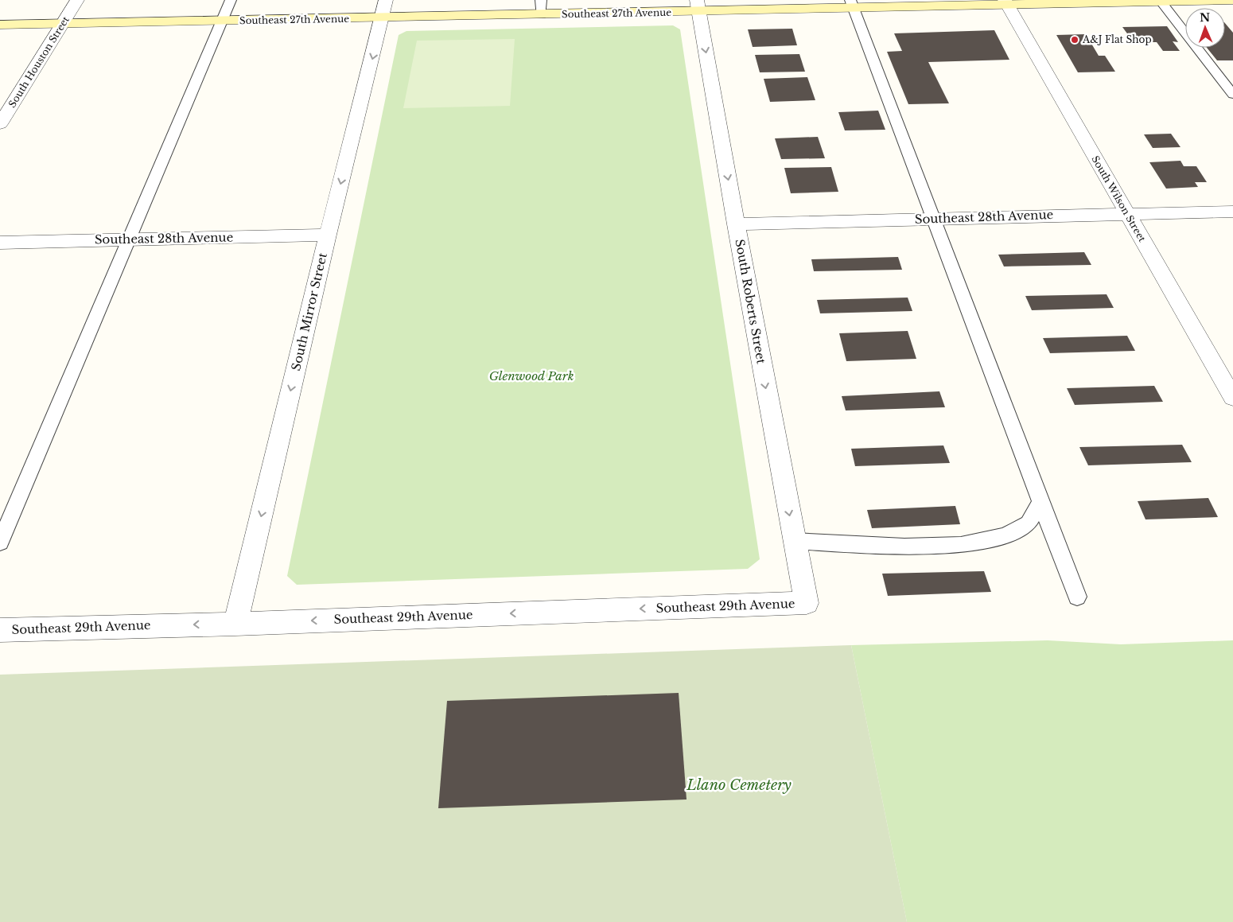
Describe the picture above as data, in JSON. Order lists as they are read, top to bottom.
{
  "streets": {
    "main road": ["Southeast 27th Avenue"],
    "street": [
      "South Houston Street",
      "South Wilson Street",
      "Southeast 28th Avenue",
      "South Roberts Street",
      "South Mirror Street",
      "Southeast 29th Avenue"
    ]
  },
  "crossings": [
    ["Southeast 27th Avenue", "South Houston Street"],
    ["Southeast 27th Avenue", "South Wilson Street"],
    ["Southeast 27th Avenue", "South Roberts Street"],
    ["Southeast 27th Avenue", "South Mirror Street"],
    ["South Wilson Street", "Southeast 28th Avenue"],
    ["Southeast 28th Avenue", "South Roberts Street"],
    ["Southeast 28th Avenue", "South Mirror Street"],
    ["South Roberts Street", "Southeast 29th Avenue"],
    ["South Mirror Street", "Southeast 29th Avenue"]
  ],
  "one_way": ["South Roberts Street", "South Mirror Street", "Southeast 29th Avenue"],
  "parks": ["Glenwood Park", "Llano Cemetery"],
  "places": ["A&J Flat Shop"],
  "north": "top"
}
